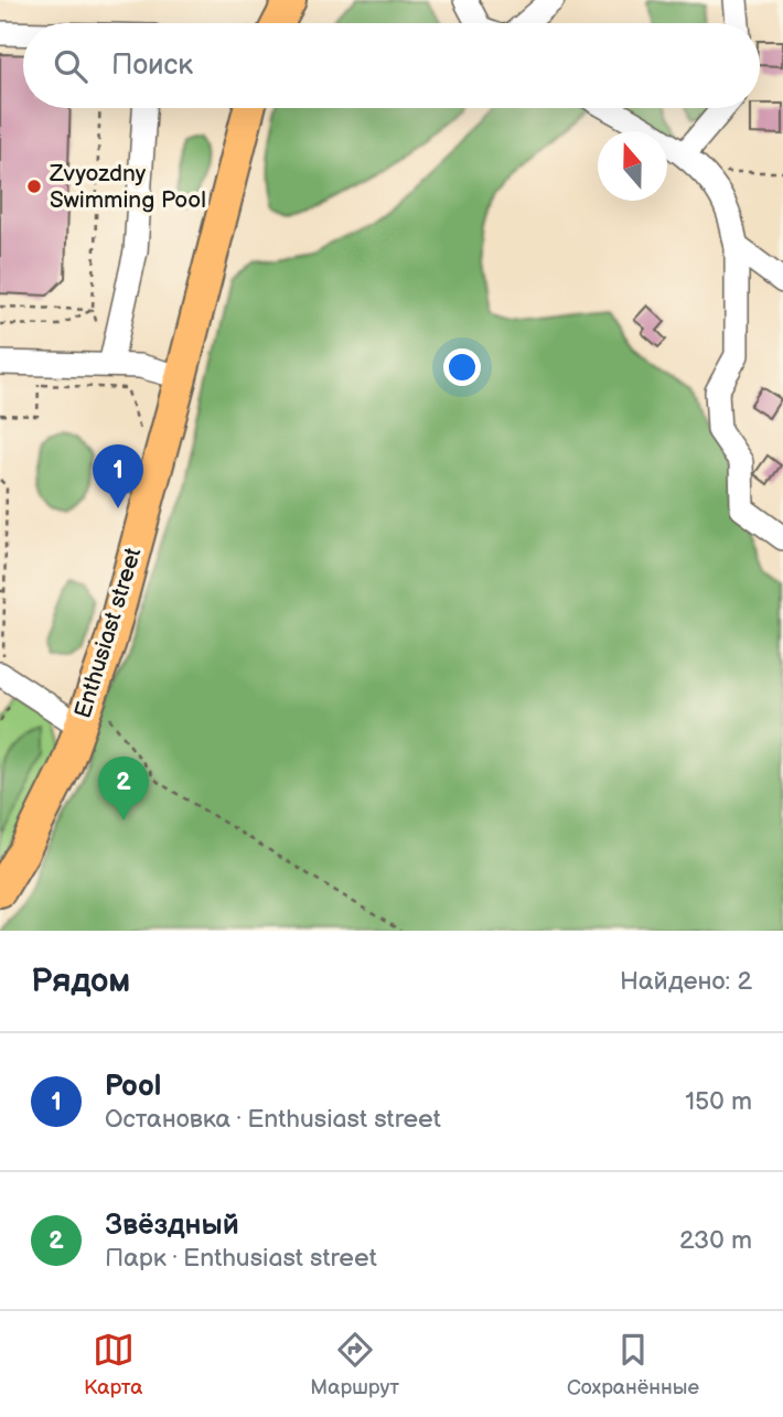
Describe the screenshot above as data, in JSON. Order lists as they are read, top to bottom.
{
  "streets": {
    "main road": ["Enthusiast street"]
  },
  "places": ["Zvyozdny Swimming Pool"],
  "north": "top",
  "page": {
    "search": "Поиск",
    "pins": ["1", "2"],
    "heading": ["Рядом", "Найдено: 2"],
    "list": [
      {
        "mark": "1",
        "name": "Pool",
        "note": "Остановка · Enthusiast street",
        "value": "150 m"
      },
      {
        "mark": "2",
        "name": "Звёздный",
        "note": "Парк · Enthusiast street",
        "value": "230 m"
      }
    ],
    "nav": ["Карта", "Маршрут", "Сохранённые"]
  }
}
